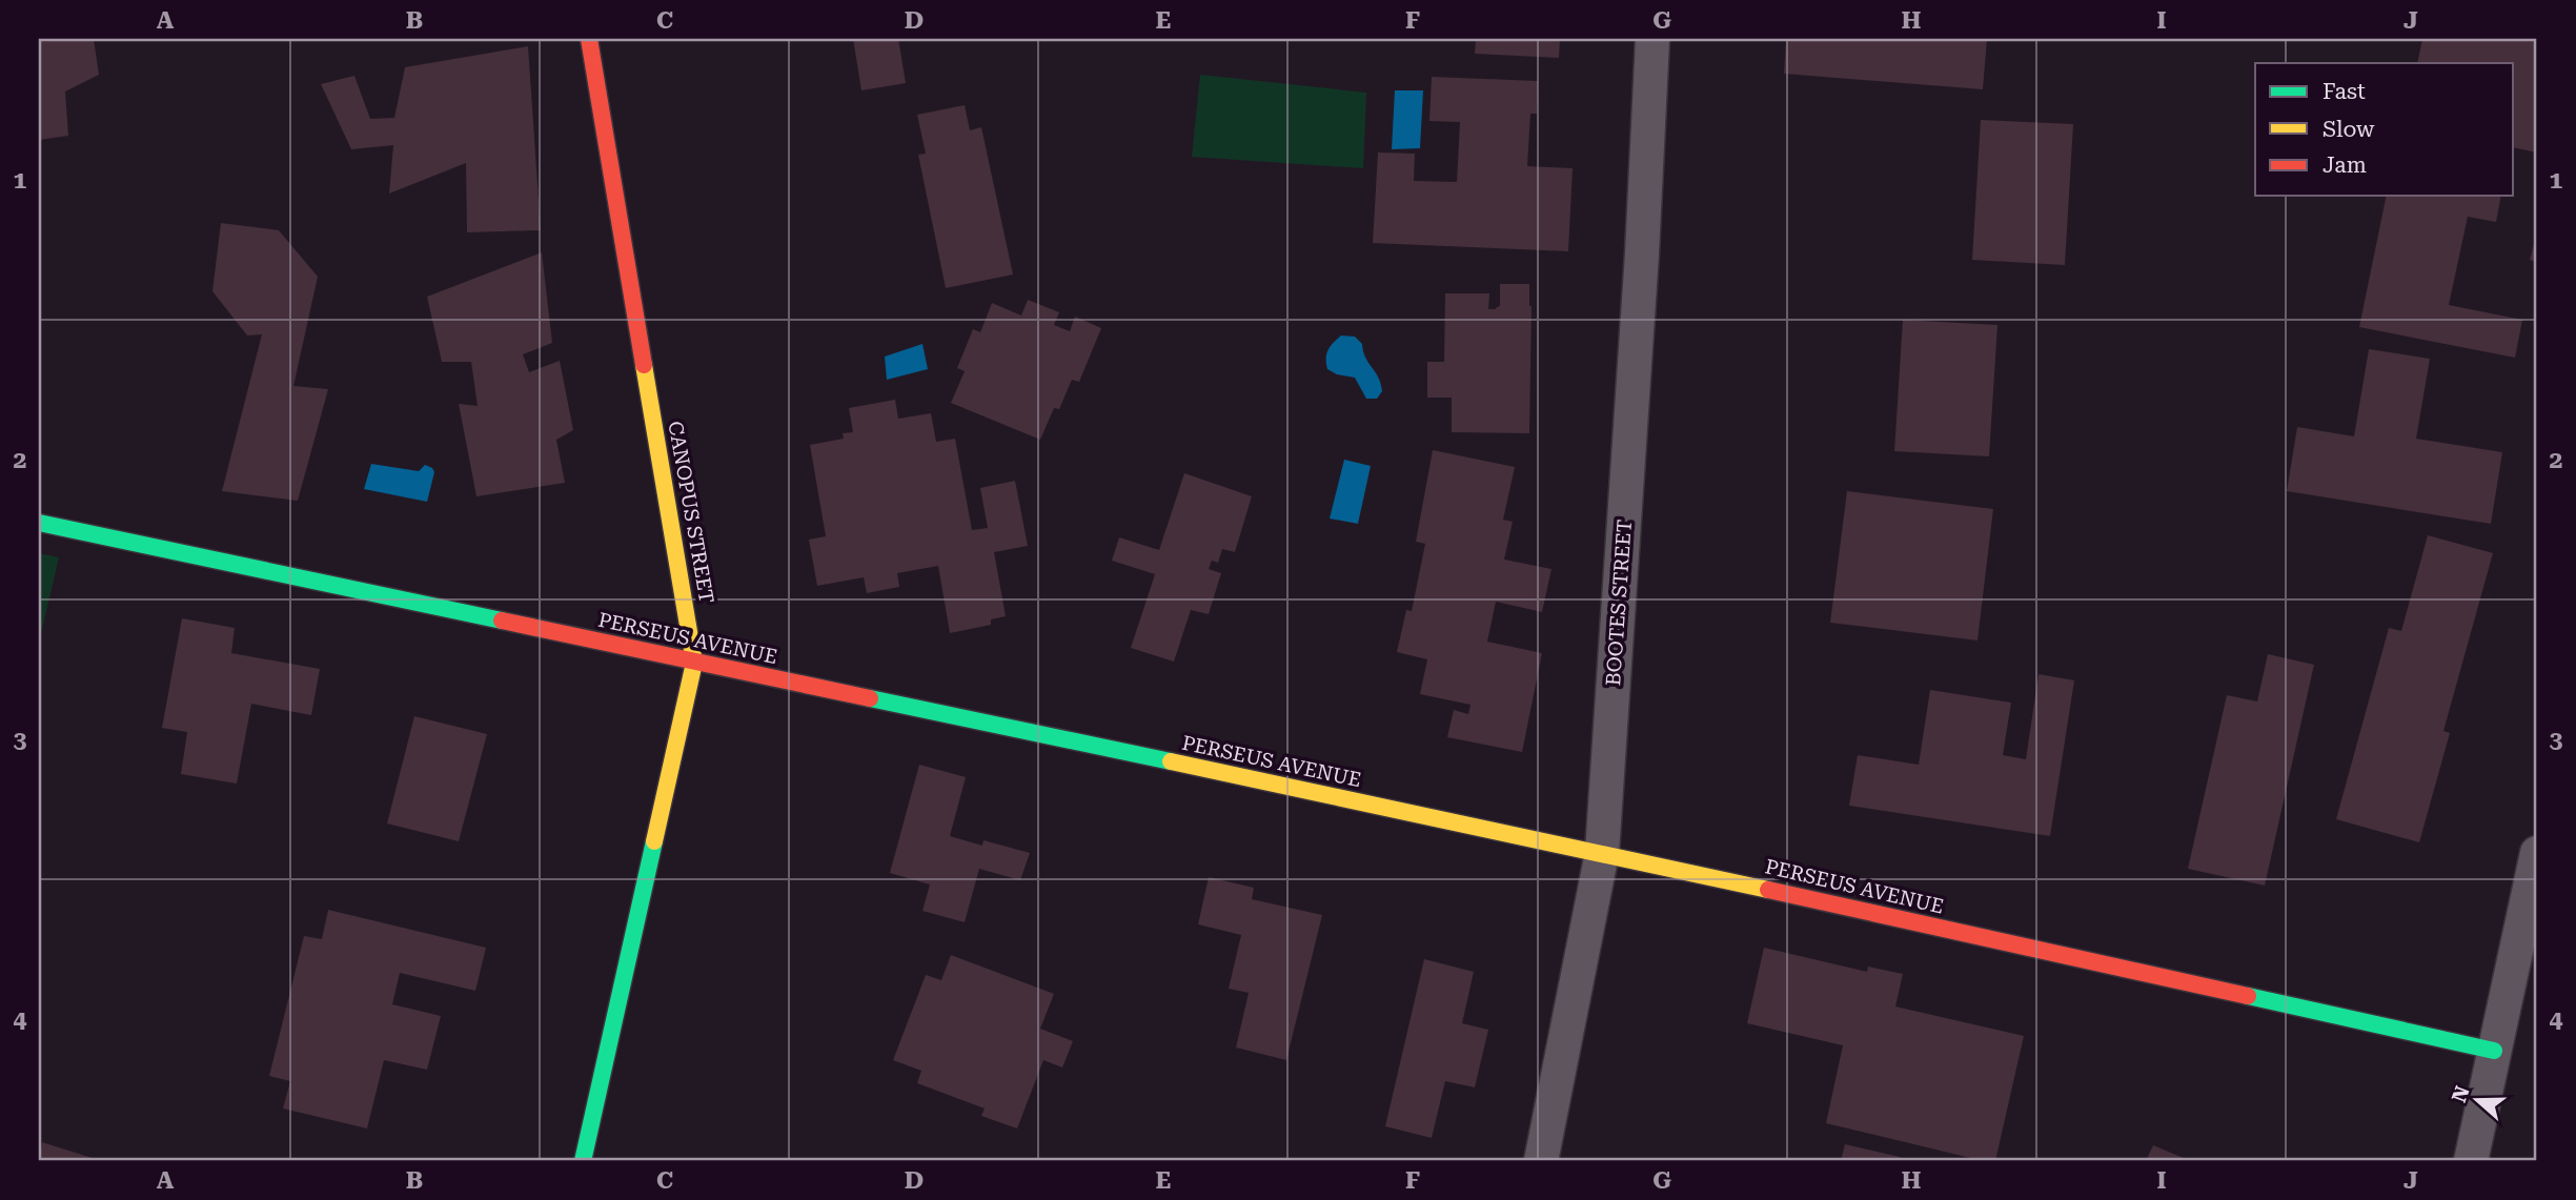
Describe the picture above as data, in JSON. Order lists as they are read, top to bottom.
{
  "streets": {
    "street": ["CANOPUS STREET", "BOOTES STREET", "PERSEUS AVENUE"]
  },
  "crossings": [
    ["CANOPUS STREET", "PERSEUS AVENUE"],
    ["BOOTES STREET", "PERSEUS AVENUE"]
  ],
  "legend": ["Fast", "Slow", "Jam"],
  "north": "left",
  "grid": {
    "columns": [
      "A",
      "B",
      "C",
      "D",
      "E",
      "F",
      "G",
      "H",
      "I",
      "J"
    ],
    "rows": [
      "1",
      "2",
      "3",
      "4"
    ]
  }
}
